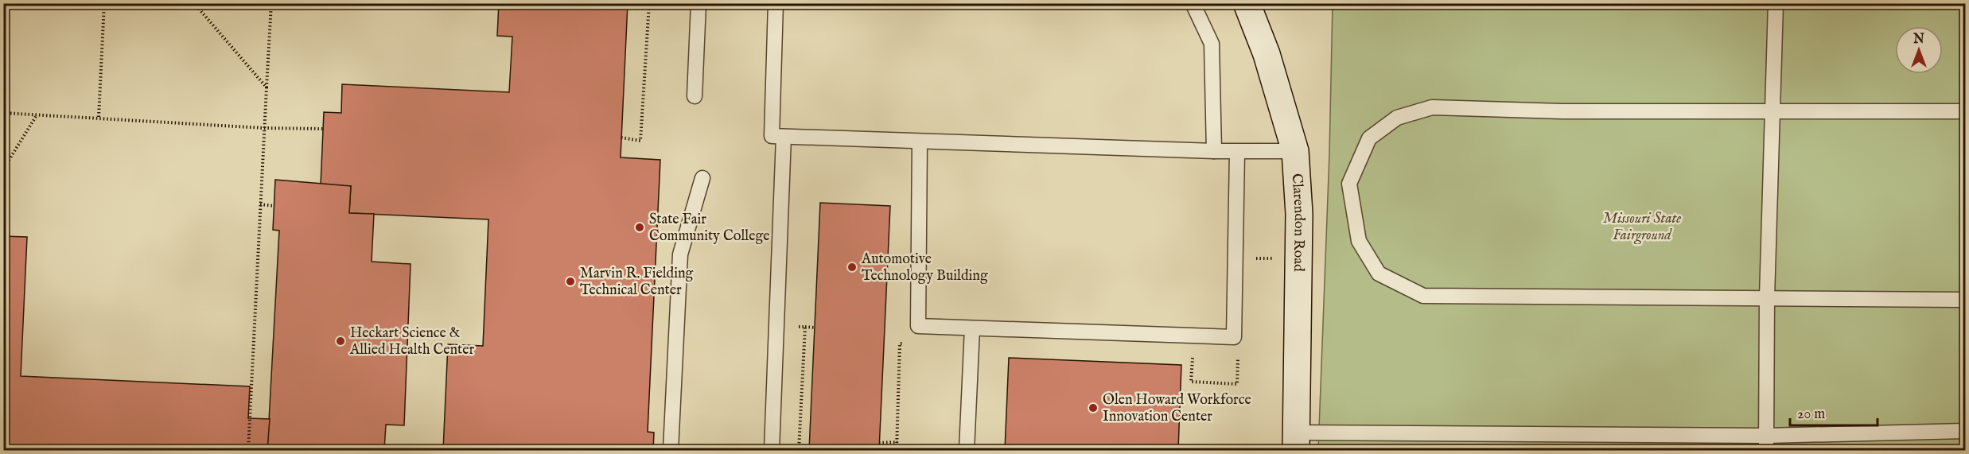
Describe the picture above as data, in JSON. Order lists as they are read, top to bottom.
{
  "streets": {
    "street": ["Clarendon Road"]
  },
  "parks": ["Missouri State Fairground"],
  "places": [
    "State Fair Community College",
    "Automotive Technology Building",
    "Marvin R. Fielding Technical Center",
    "Heckart Science & Allied Health Center",
    "Olen Howard Workforce Innovation Center"
  ],
  "scale_bar": "20 m",
  "north": "top"
}
